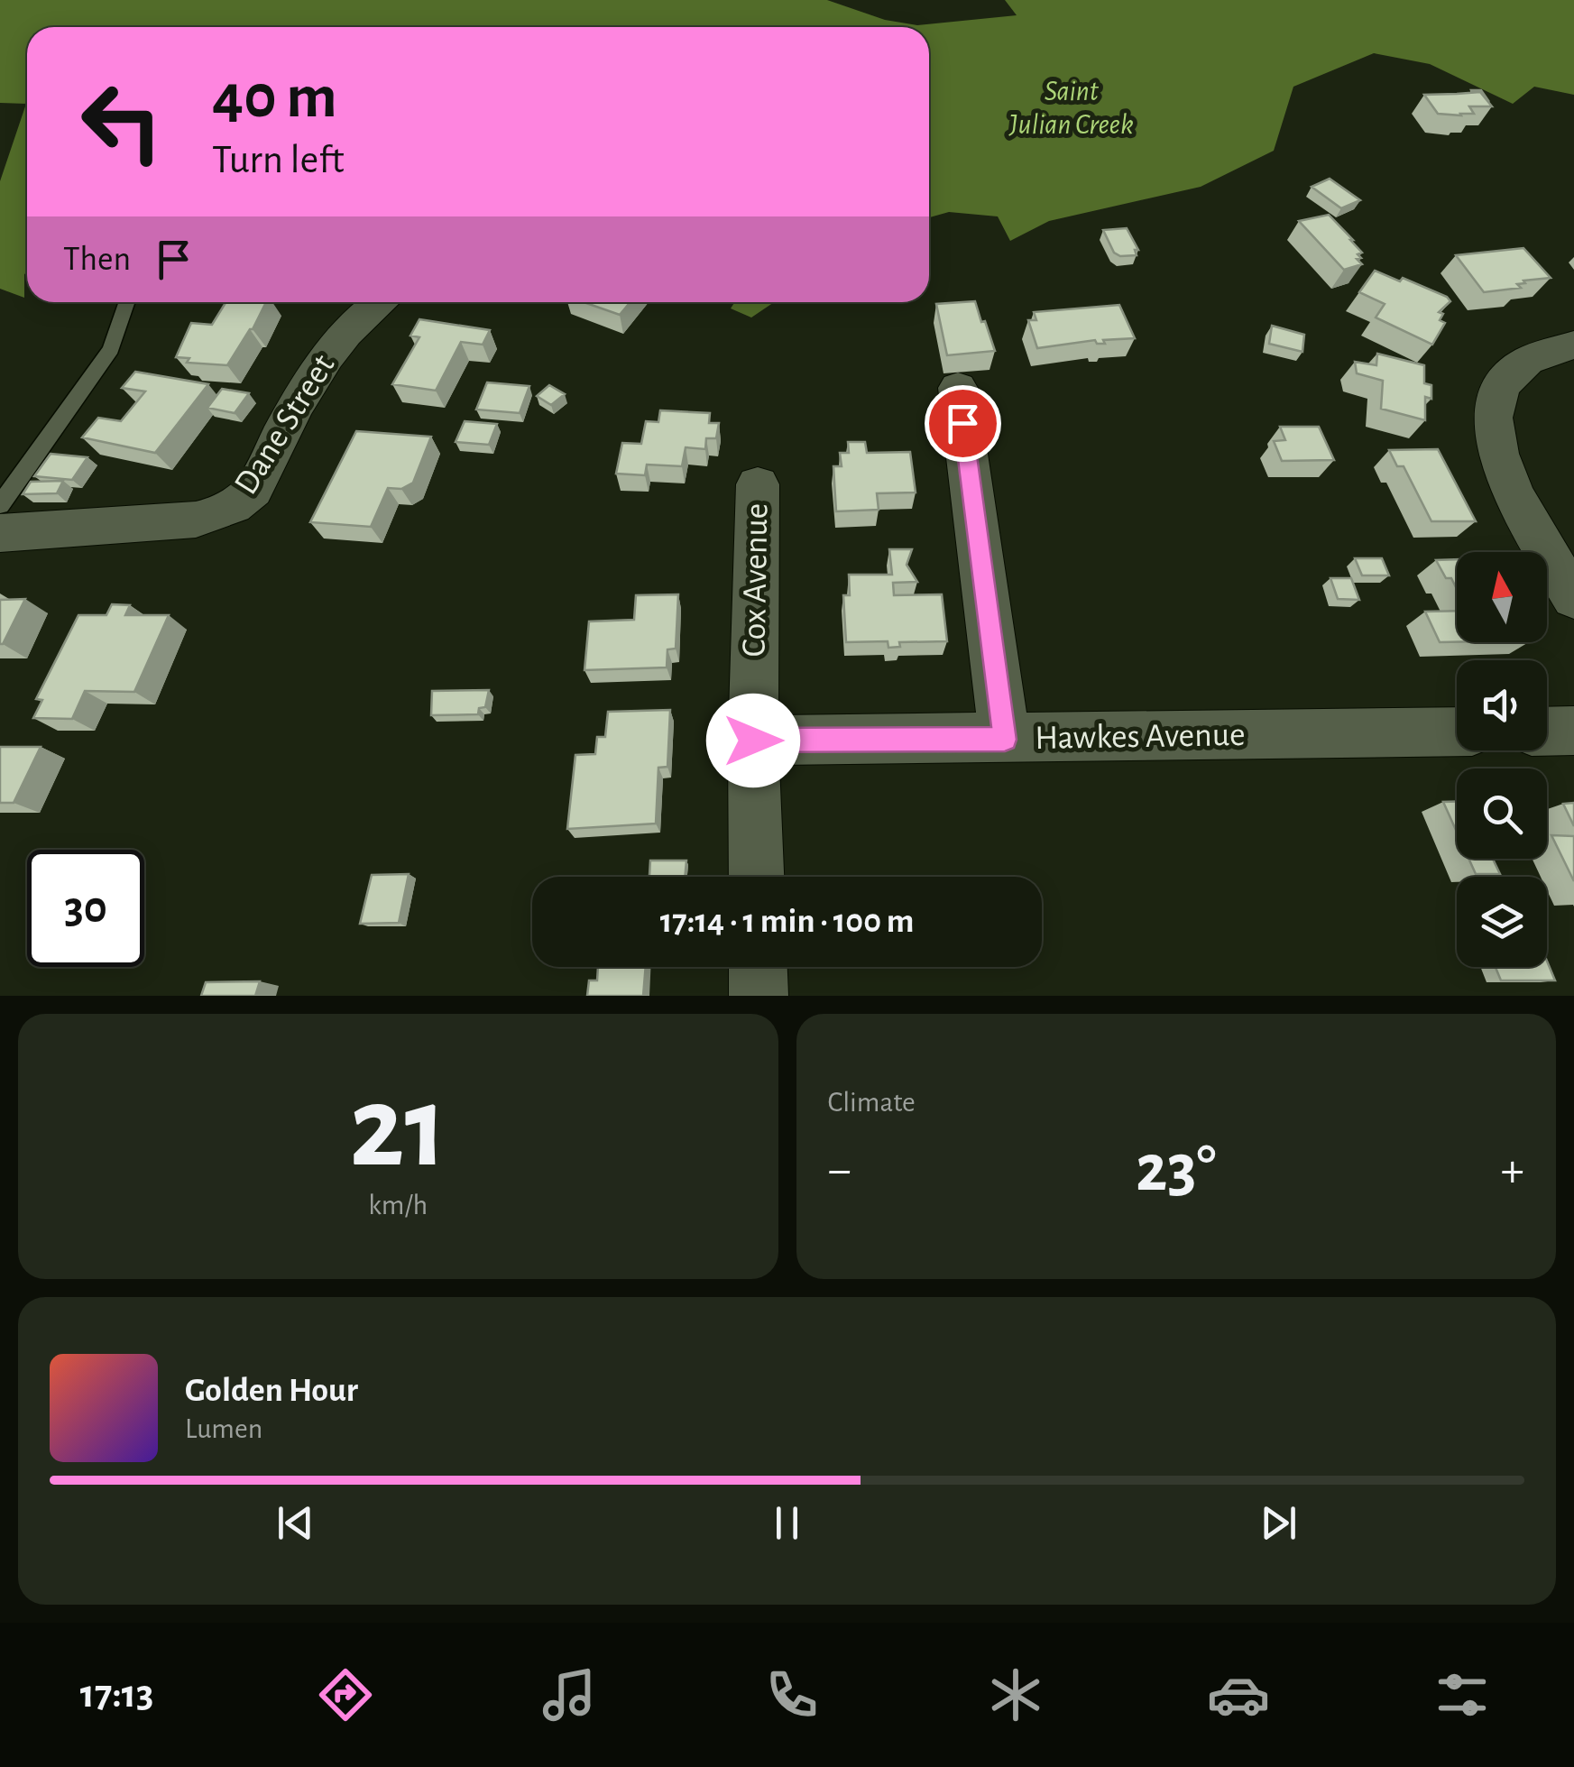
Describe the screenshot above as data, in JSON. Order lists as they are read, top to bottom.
{
  "streets": {
    "street": ["Dane Street", "Cox Avenue", "Hawkes Avenue"]
  },
  "crossings": [
    ["Cox Avenue", "Hawkes Avenue"]
  ],
  "water": ["Saint Julian Creek"],
  "north": "top",
  "page": {
    "turn": ["40 m", "Turn left"],
    "then": "Then",
    "limit": "30",
    "trip": "17:14 · 1 min · 100 m",
    "tile": [
      ["21", "km/h"],
      "Climate"
    ],
    "heat": ["−", "23°", "+"],
    "song": ["Golden Hour", "Lumen"],
    "tabs": "17:13"
  }
}
